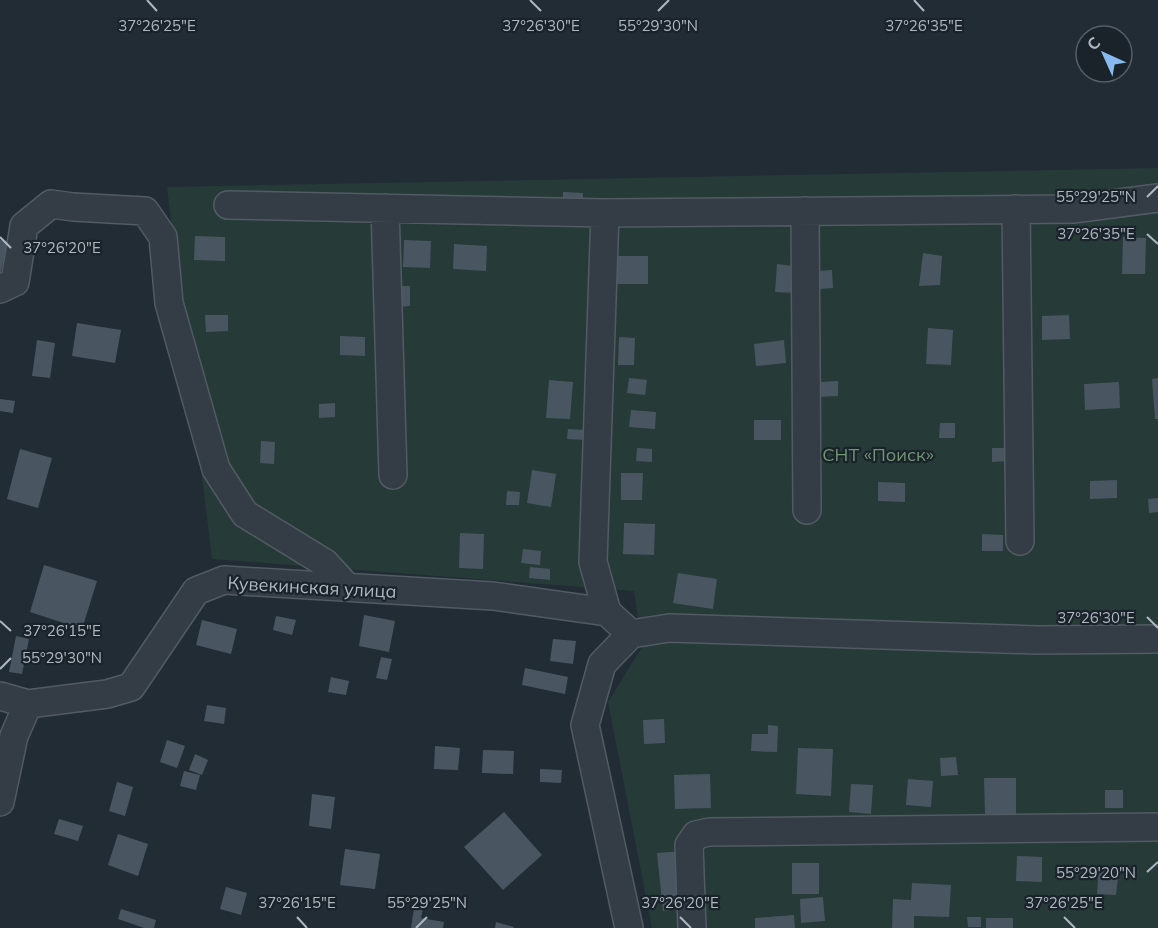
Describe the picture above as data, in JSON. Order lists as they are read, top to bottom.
{
  "streets": {
    "street": ["Кувекинская улица"]
  },
  "parks": ["СНТ «Поиск»"],
  "north": "top left",
  "coordinates": [
    "37°26'25\"E",
    "37°26'30\"E",
    "55°29'30\"N",
    "37°26'35\"E",
    "55°29'25\"N",
    "37°26'20\"E",
    "37°26'15\"E",
    "55°29'20\"N"
  ]
}
